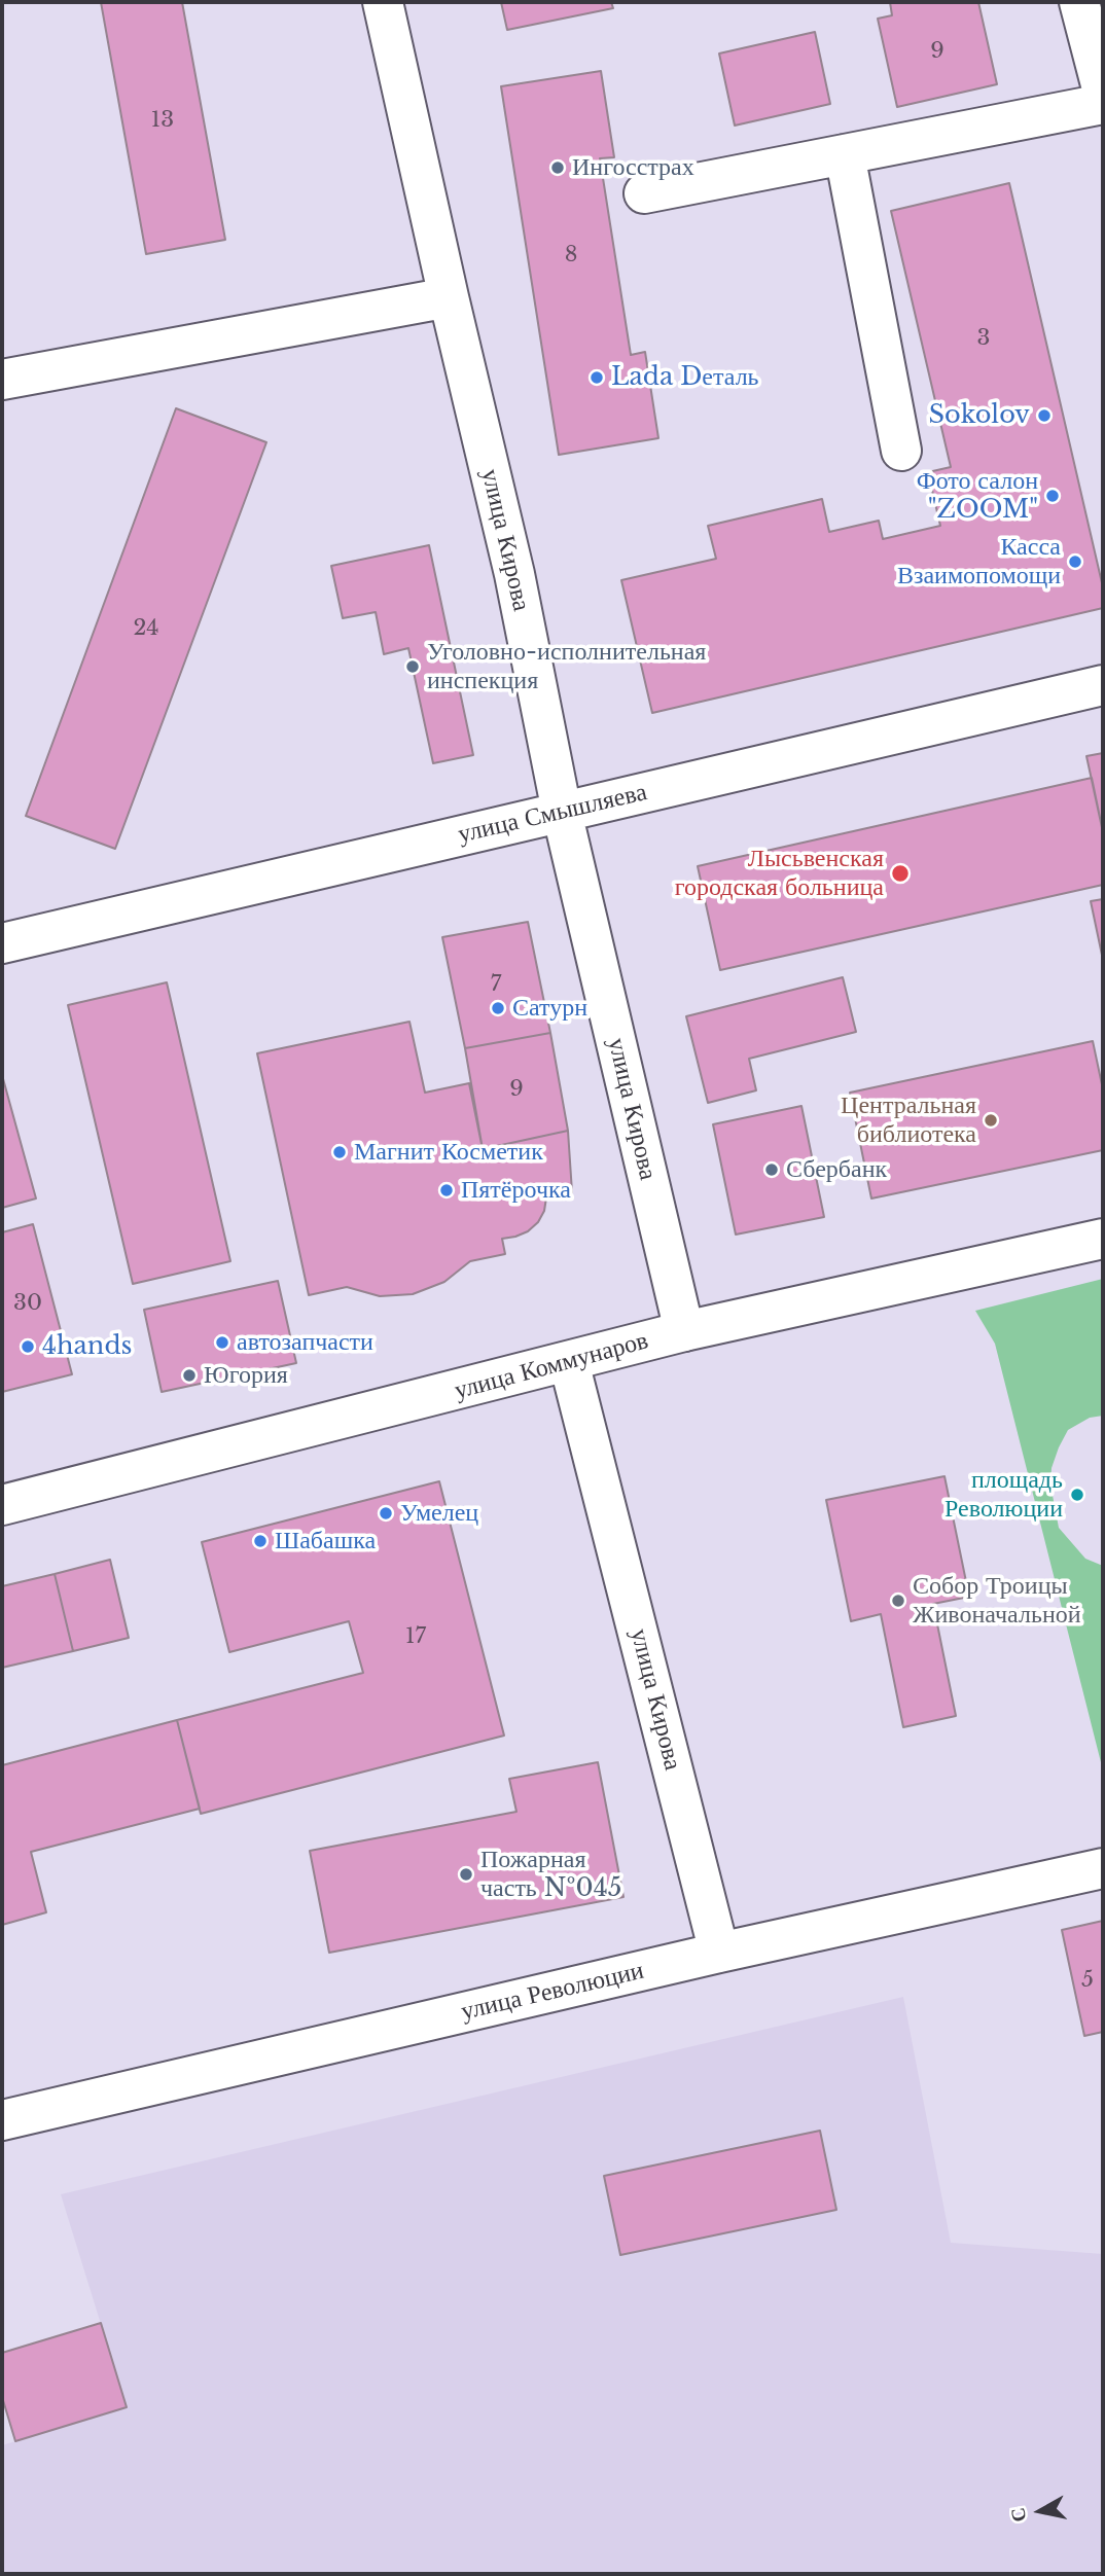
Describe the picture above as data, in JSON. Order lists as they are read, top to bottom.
{
  "streets": {
    "street": [
      "улица Кирова",
      "улица Смышляева",
      "улица Коммунаров",
      "улица Революции"
    ]
  },
  "crossings": [
    ["улица Кирова", "улица Смышляева"],
    ["улица Кирова", "улица Коммунаров"],
    ["улица Кирова", "улица Революции"]
  ],
  "places": [
    "Ингосстрах",
    "Lada Dеталь",
    "Sokolov",
    "Фото салон \"ZOOM\"",
    "Касса Взаимопомощи",
    "Уголовно-исполнительная инспекция",
    "Лысьвенская городская больница",
    "Сатурн",
    "Центральная библиотека",
    "Магнит Косметик",
    "Сбербанк",
    "Пятёрочка",
    "автозапчасти",
    "4hands",
    "Югория",
    "площадь Революции",
    "Умелец",
    "Шабашка",
    "Собор Троицы Живоначальной",
    "Пожарная часть №045"
  ],
  "house_numbers": [
    "9",
    "13",
    "8",
    "3",
    "24",
    "7",
    "9",
    "30",
    "17",
    "5"
  ],
  "north": "left"
}
